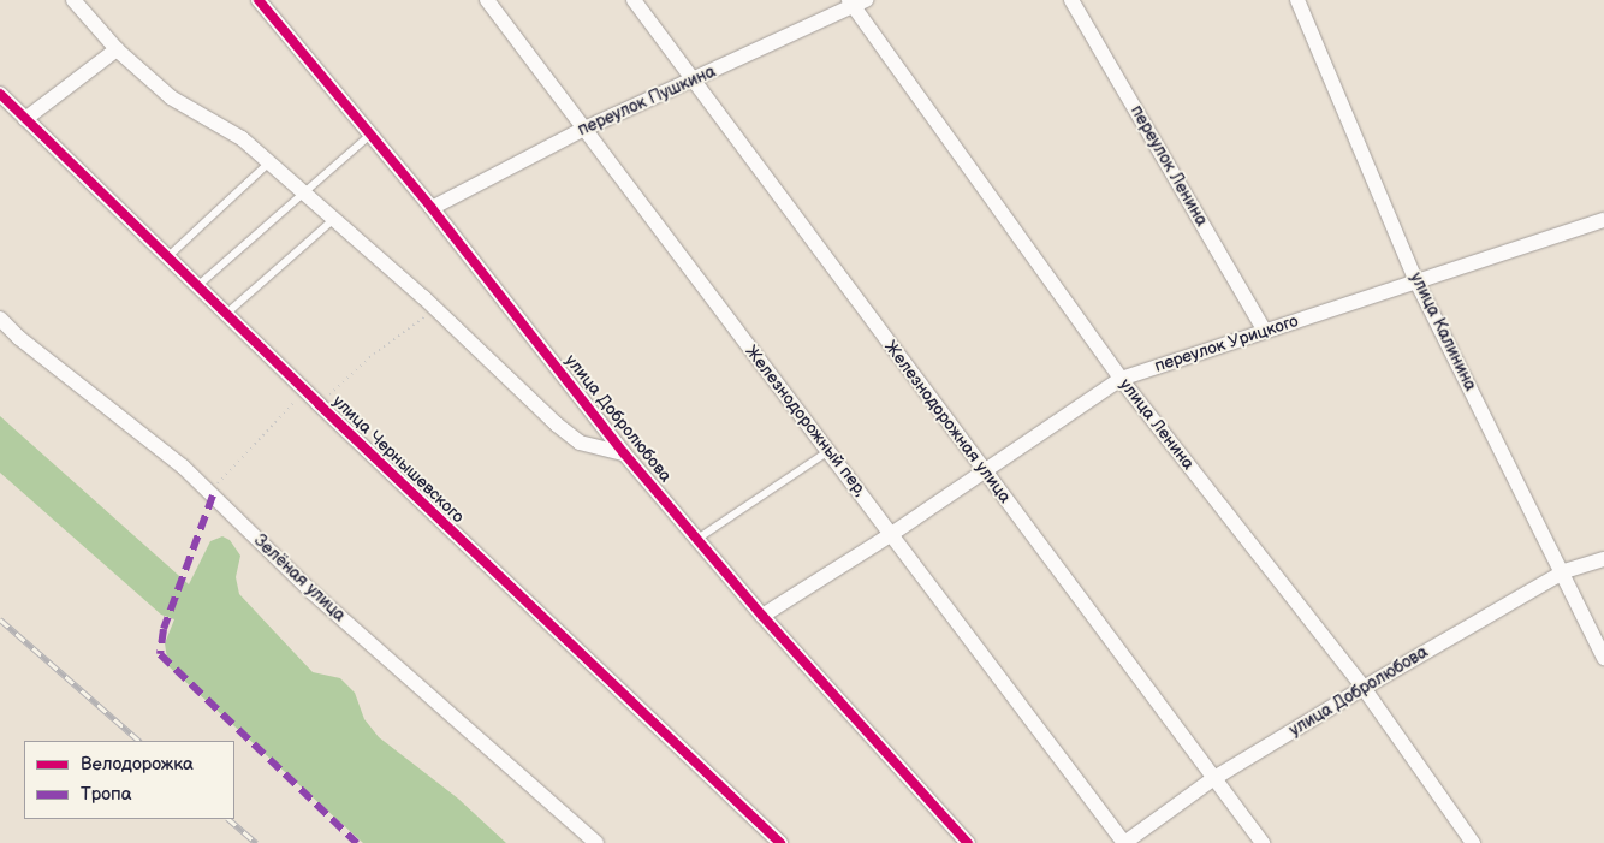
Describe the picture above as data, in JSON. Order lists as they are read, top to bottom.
{
  "streets": {
    "street": [
      "переулок Пушкина",
      "переулок Ленина",
      "улица Калинина",
      "переулок Урицкого",
      "улица Добролюбова",
      "Железнодорожный пер,",
      "Железнодорожная улица",
      "улица Ленина",
      "улица Чернышевского",
      "Зелёная улица"
    ]
  },
  "crossings": [
    ["переулок Пушкина", "улица Добролюбова"],
    ["переулок Пушкина", "Железнодорожный пер,"],
    ["переулок Пушкина", "Железнодорожная улица"],
    ["переулок Пушкина", "улица Ленина"],
    ["переулок Ленина", "переулок Урицкого"],
    ["улица Калинина", "переулок Урицкого"],
    ["улица Калинина", "улица Добролюбова"],
    ["переулок Урицкого", "улица Добролюбова"],
    ["переулок Урицкого", "Железнодорожный пер,"],
    ["переулок Урицкого", "Железнодорожная улица"],
    ["переулок Урицкого", "улица Ленина"],
    ["улица Добролюбова", "Железнодорожный пер,"],
    ["улица Добролюбова", "Железнодорожная улица"],
    ["улица Добролюбова", "улица Ленина"]
  ],
  "legend": ["Велодорожка", "Тропа"]
}
